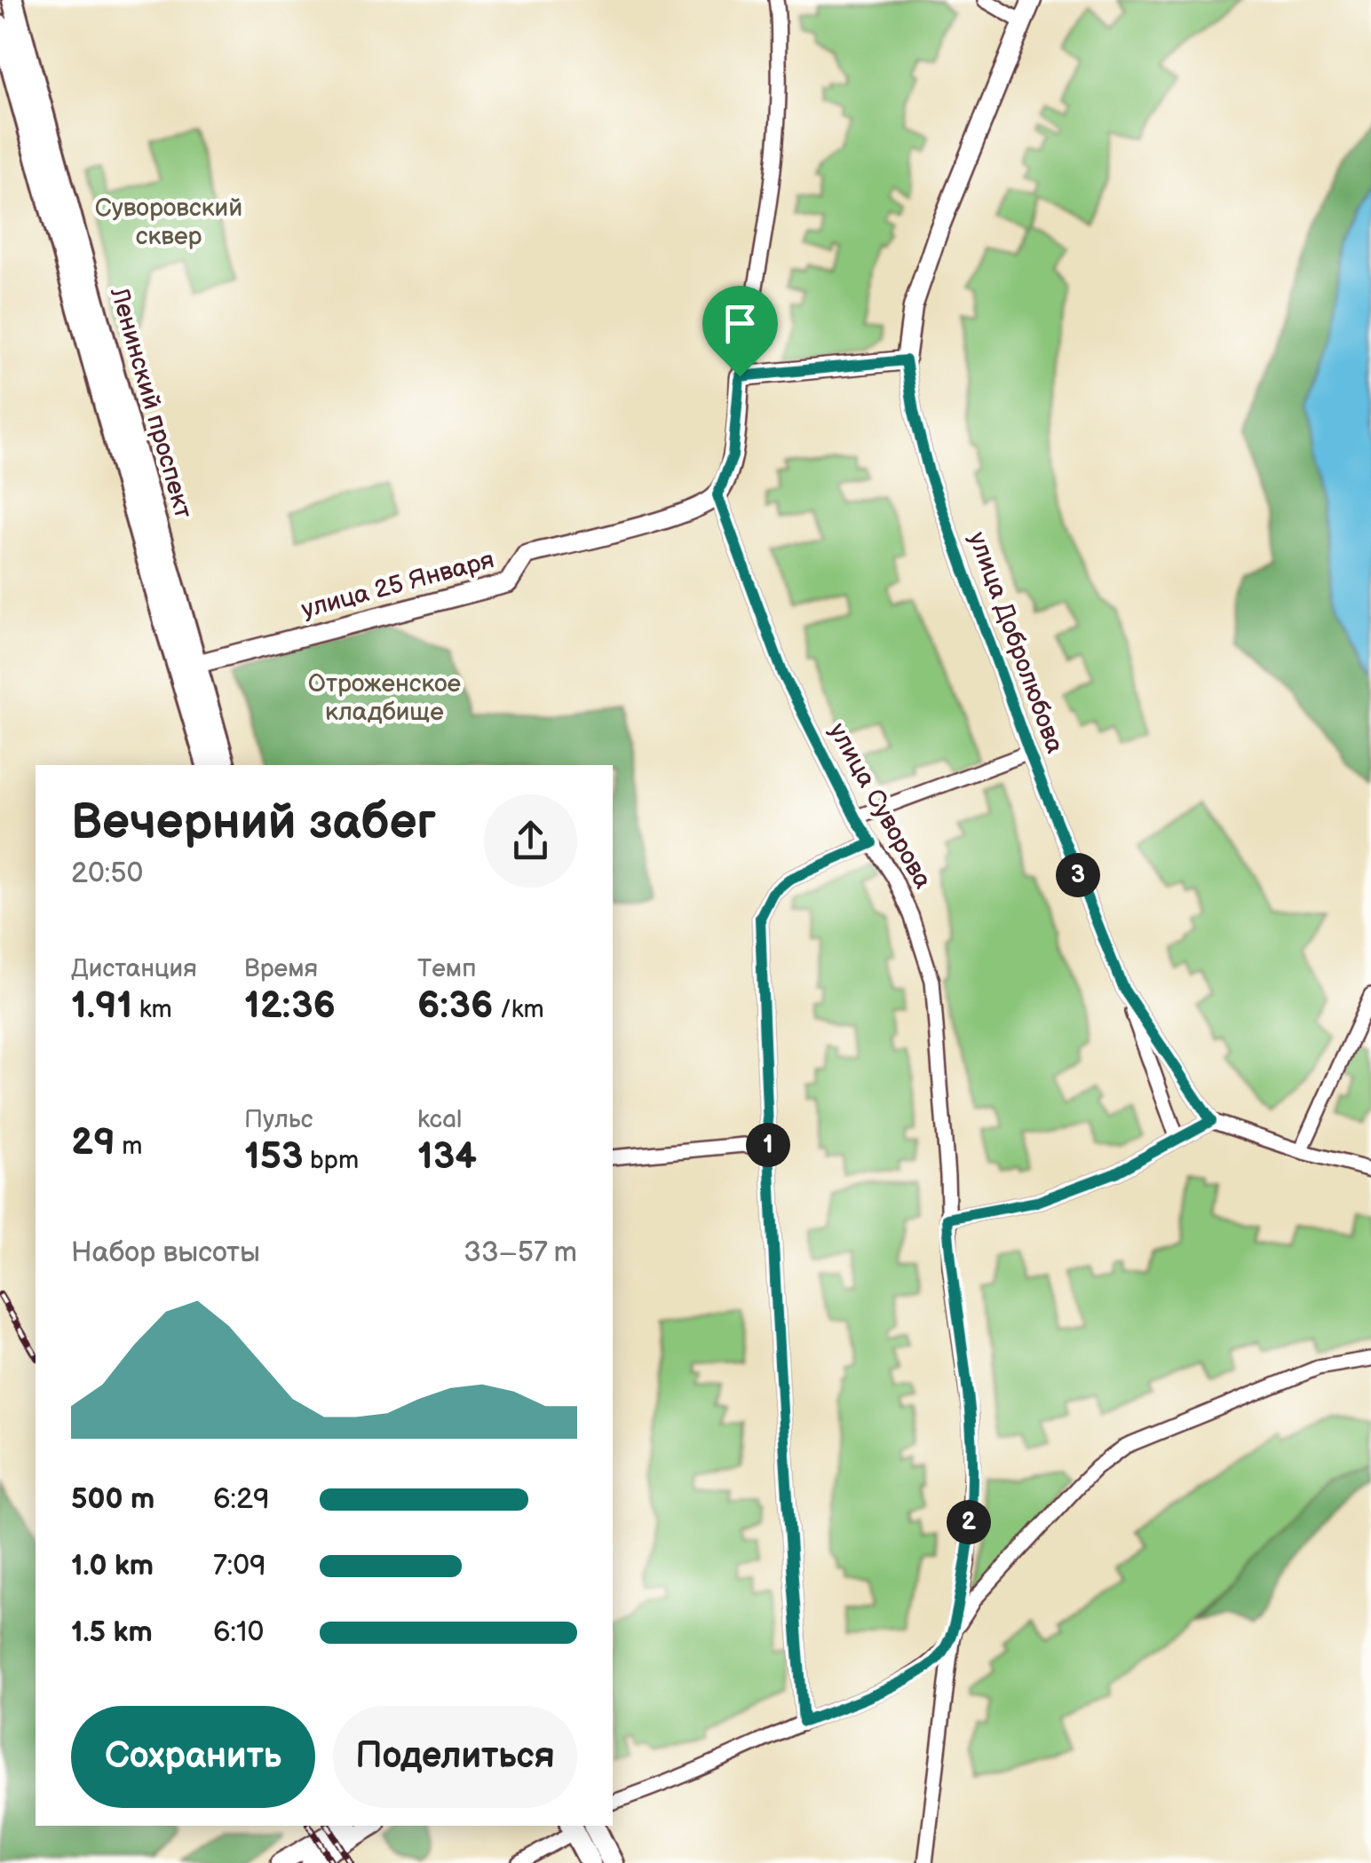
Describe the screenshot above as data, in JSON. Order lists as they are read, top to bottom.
{
  "streets": {
    "main road": ["Ленинский проспект"],
    "street": ["улица 25 Января", "улица Добролюбова", "улица Суворова"]
  },
  "crossings": [
    ["Ленинский проспект", "улица 25 Января"],
    ["улица 25 Января", "улица Суворова"]
  ],
  "parks": ["Суворовский сквер", "Отроженское кладбище"],
  "page": {
    "heading": ["Вечерний забег", "20:50"],
    "pins": ["3", "1", "2"],
    "stats": [
      ["Дистанция", "1.91 km"],
      ["Время", "12:36"],
      ["Темп", "6:36 /km"],
      ["29 m"],
      ["Пульс", "153 bpm"],
      ["kcal", "134"]
    ],
    "chart": ["Набор высоты", "33–57 m"],
    "list": [
      {
        "name": "500 m",
        "note": "6:29"
      },
      {
        "name": "1.0 km",
        "note": "7:09"
      },
      {
        "name": "1.5 km",
        "note": "6:10"
      }
    ],
    "buttons": ["Сохранить", "Поделиться"]
  }
}
